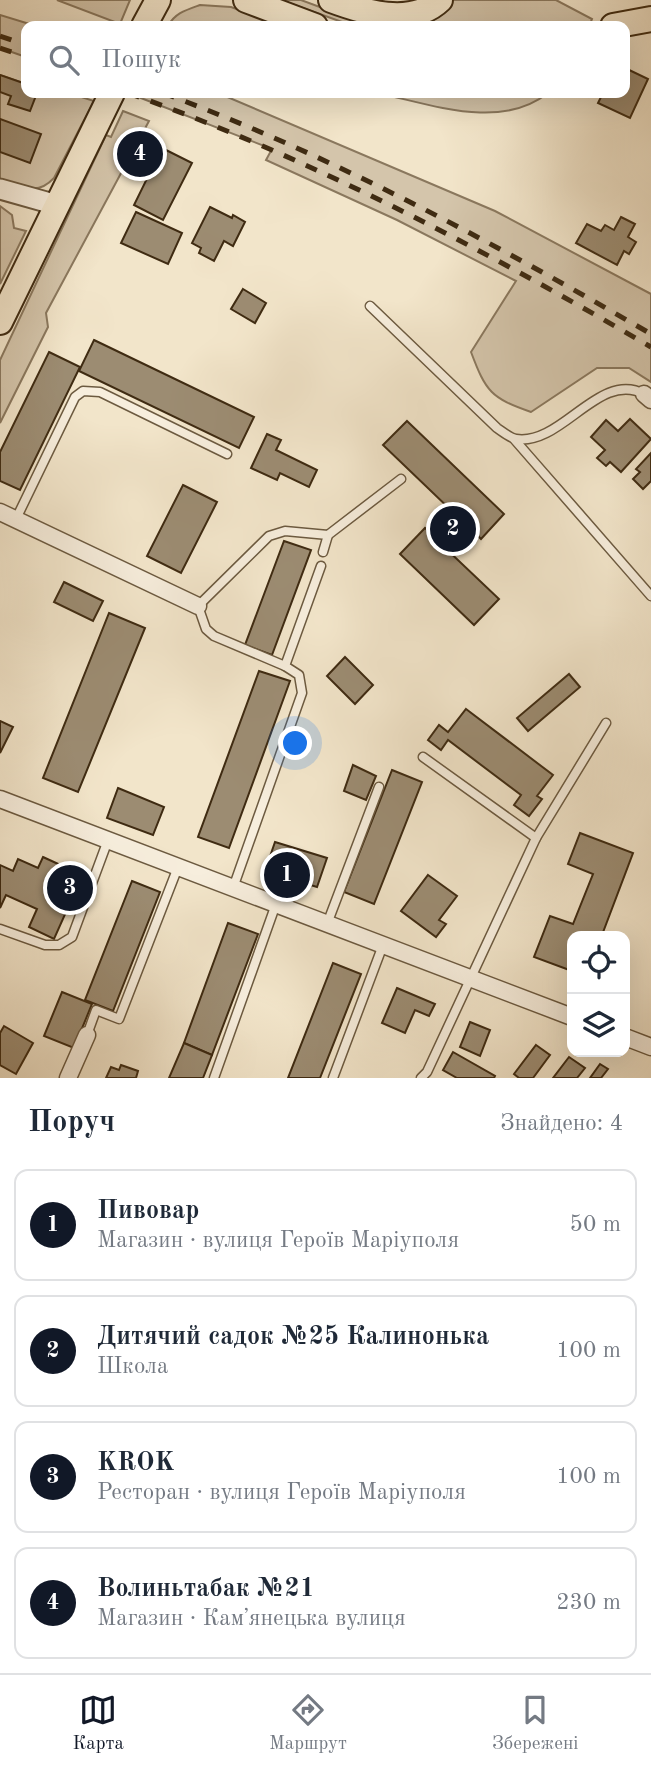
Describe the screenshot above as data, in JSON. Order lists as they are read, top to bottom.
{
  "page": {
    "search": "Пошук",
    "pins": [
      "4",
      "2",
      "1",
      "3"
    ],
    "heading": ["Поруч", "Знайдено: 4"],
    "list": [
      {
        "mark": "1",
        "name": "Пивовар",
        "note": "Магазин · вулиця Героїв Маріуполя",
        "value": "50 m"
      },
      {
        "mark": "2",
        "name": "Дитячий садок №25 Калинонька",
        "note": "Школа",
        "value": "100 m"
      },
      {
        "mark": "3",
        "name": "KROK",
        "note": "Ресторан · вулиця Героїв Маріуполя",
        "value": "100 m"
      },
      {
        "mark": "4",
        "name": "Волиньтабак №21",
        "note": "Магазин · Камʼянецька вулиця",
        "value": "230 m"
      }
    ],
    "nav": ["Карта", "Маршрут", "Збережені"]
  }
}
